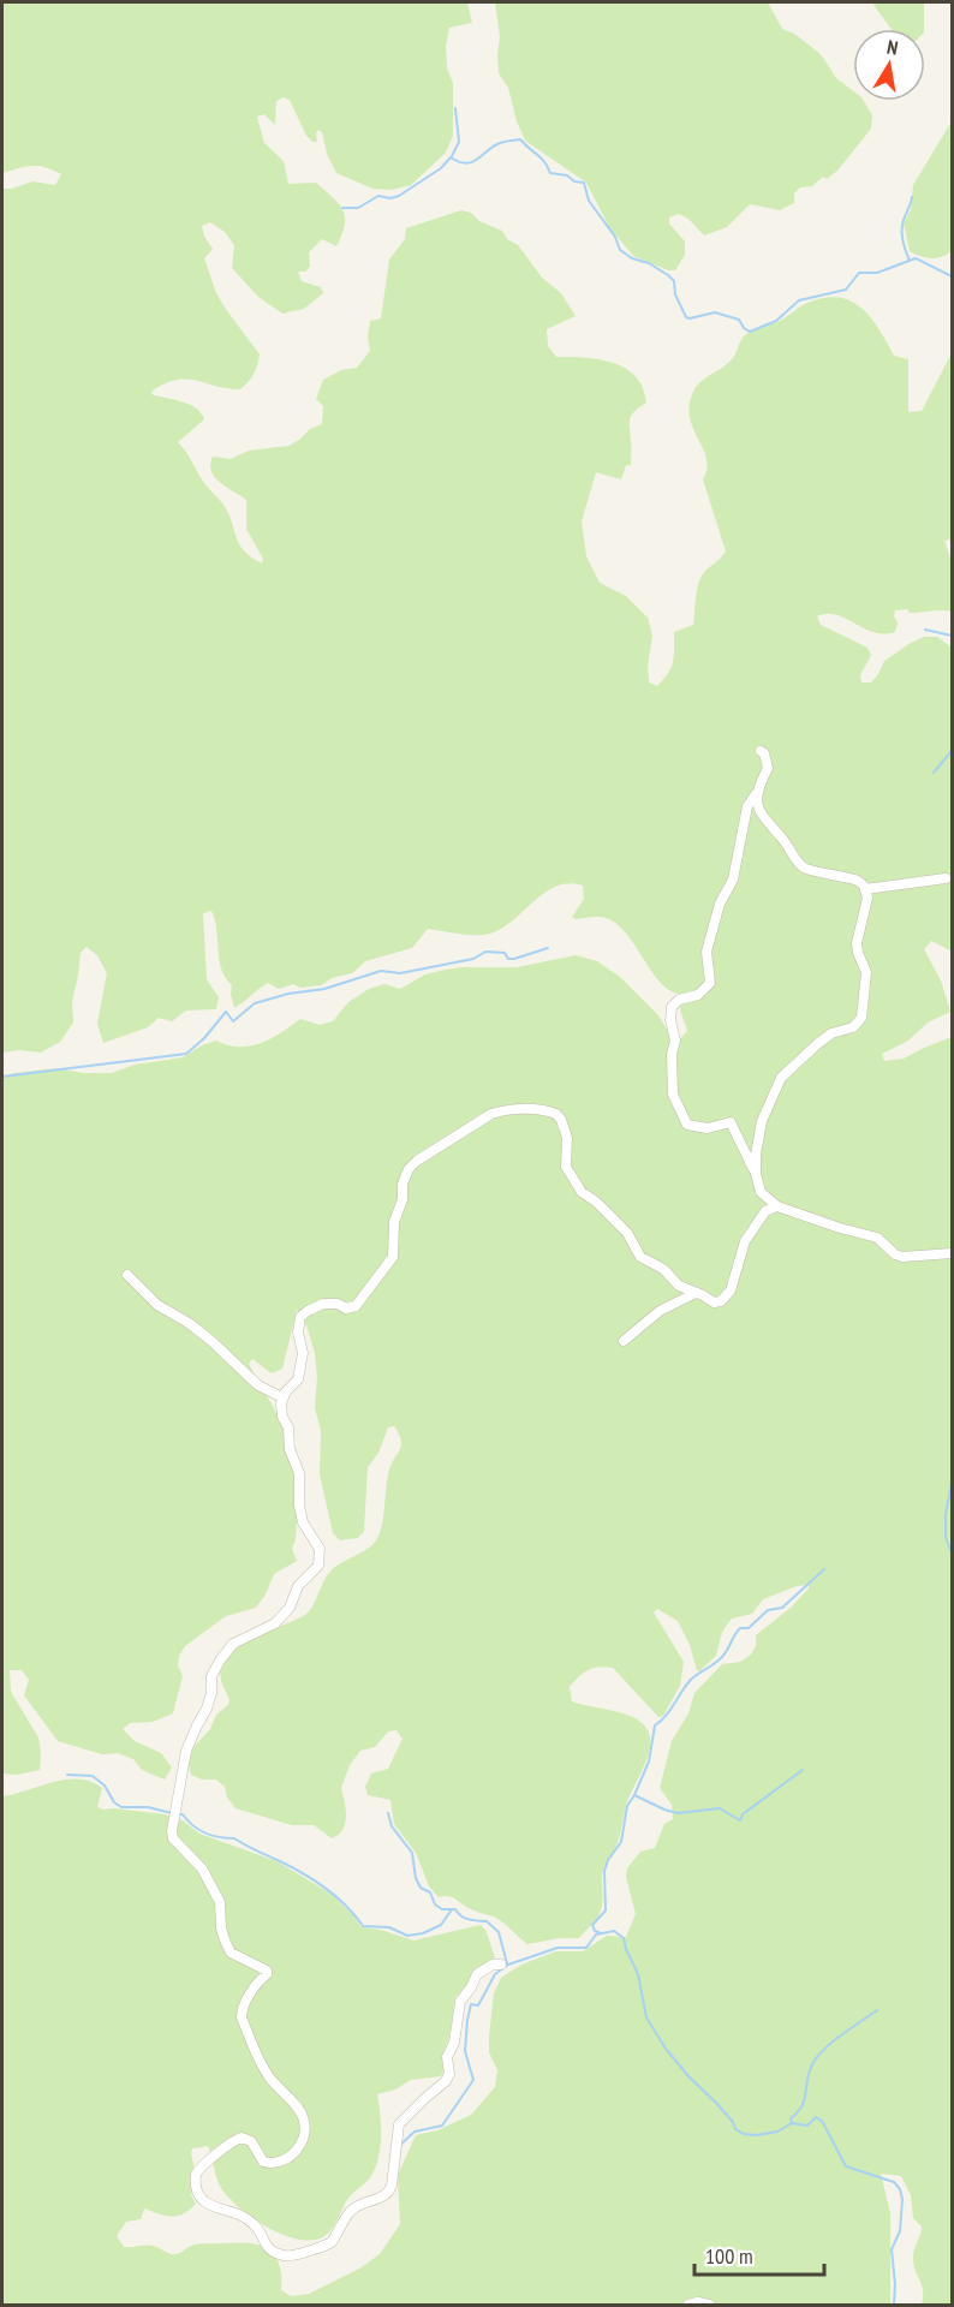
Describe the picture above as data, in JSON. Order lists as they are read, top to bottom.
{
  "scale_bar": "100 m",
  "north": "top"
}
